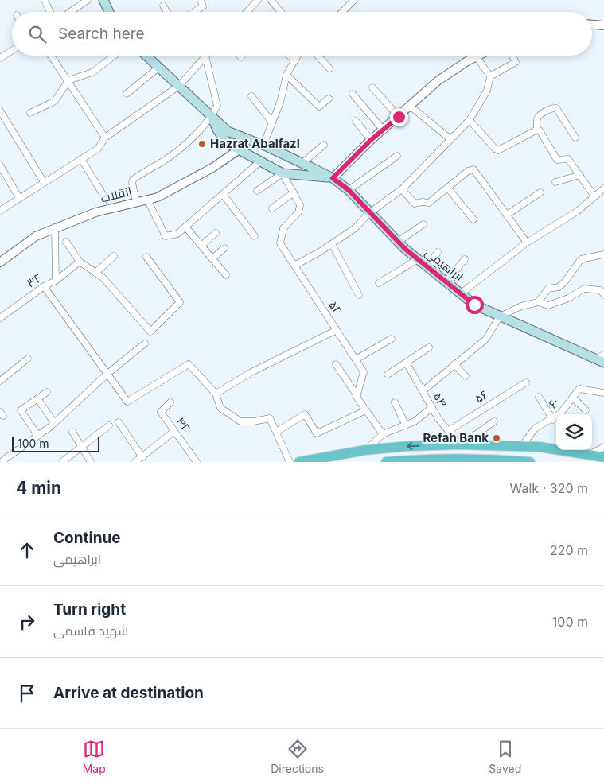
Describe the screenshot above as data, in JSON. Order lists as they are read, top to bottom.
{
  "streets": {
    "main road": ["ابراهیمی"],
    "street": [
      "انقلاب",
      "۳۲",
      "۵۲",
      "۵۶",
      "۵۴",
      "۶۰",
      "۴۲"
    ]
  },
  "crossings": [
    ["انقلاب", "۳۲"],
    ["۵۶", "۵۴"]
  ],
  "places": ["Hazrat Abalfazl", "Refah Bank"],
  "scale_bar": "100 m",
  "page": {
    "search": "Search here",
    "scale": "100 m",
    "heading": ["4 min", "Walk · 320 m"],
    "list": [
      ["Continue", "ابراهیمی", "220 m"],
      ["Turn right", "شهید قاسمی", "100 m"],
      "Arrive at destination"
    ],
    "nav": ["Map", "Directions", "Saved"]
  }
}
